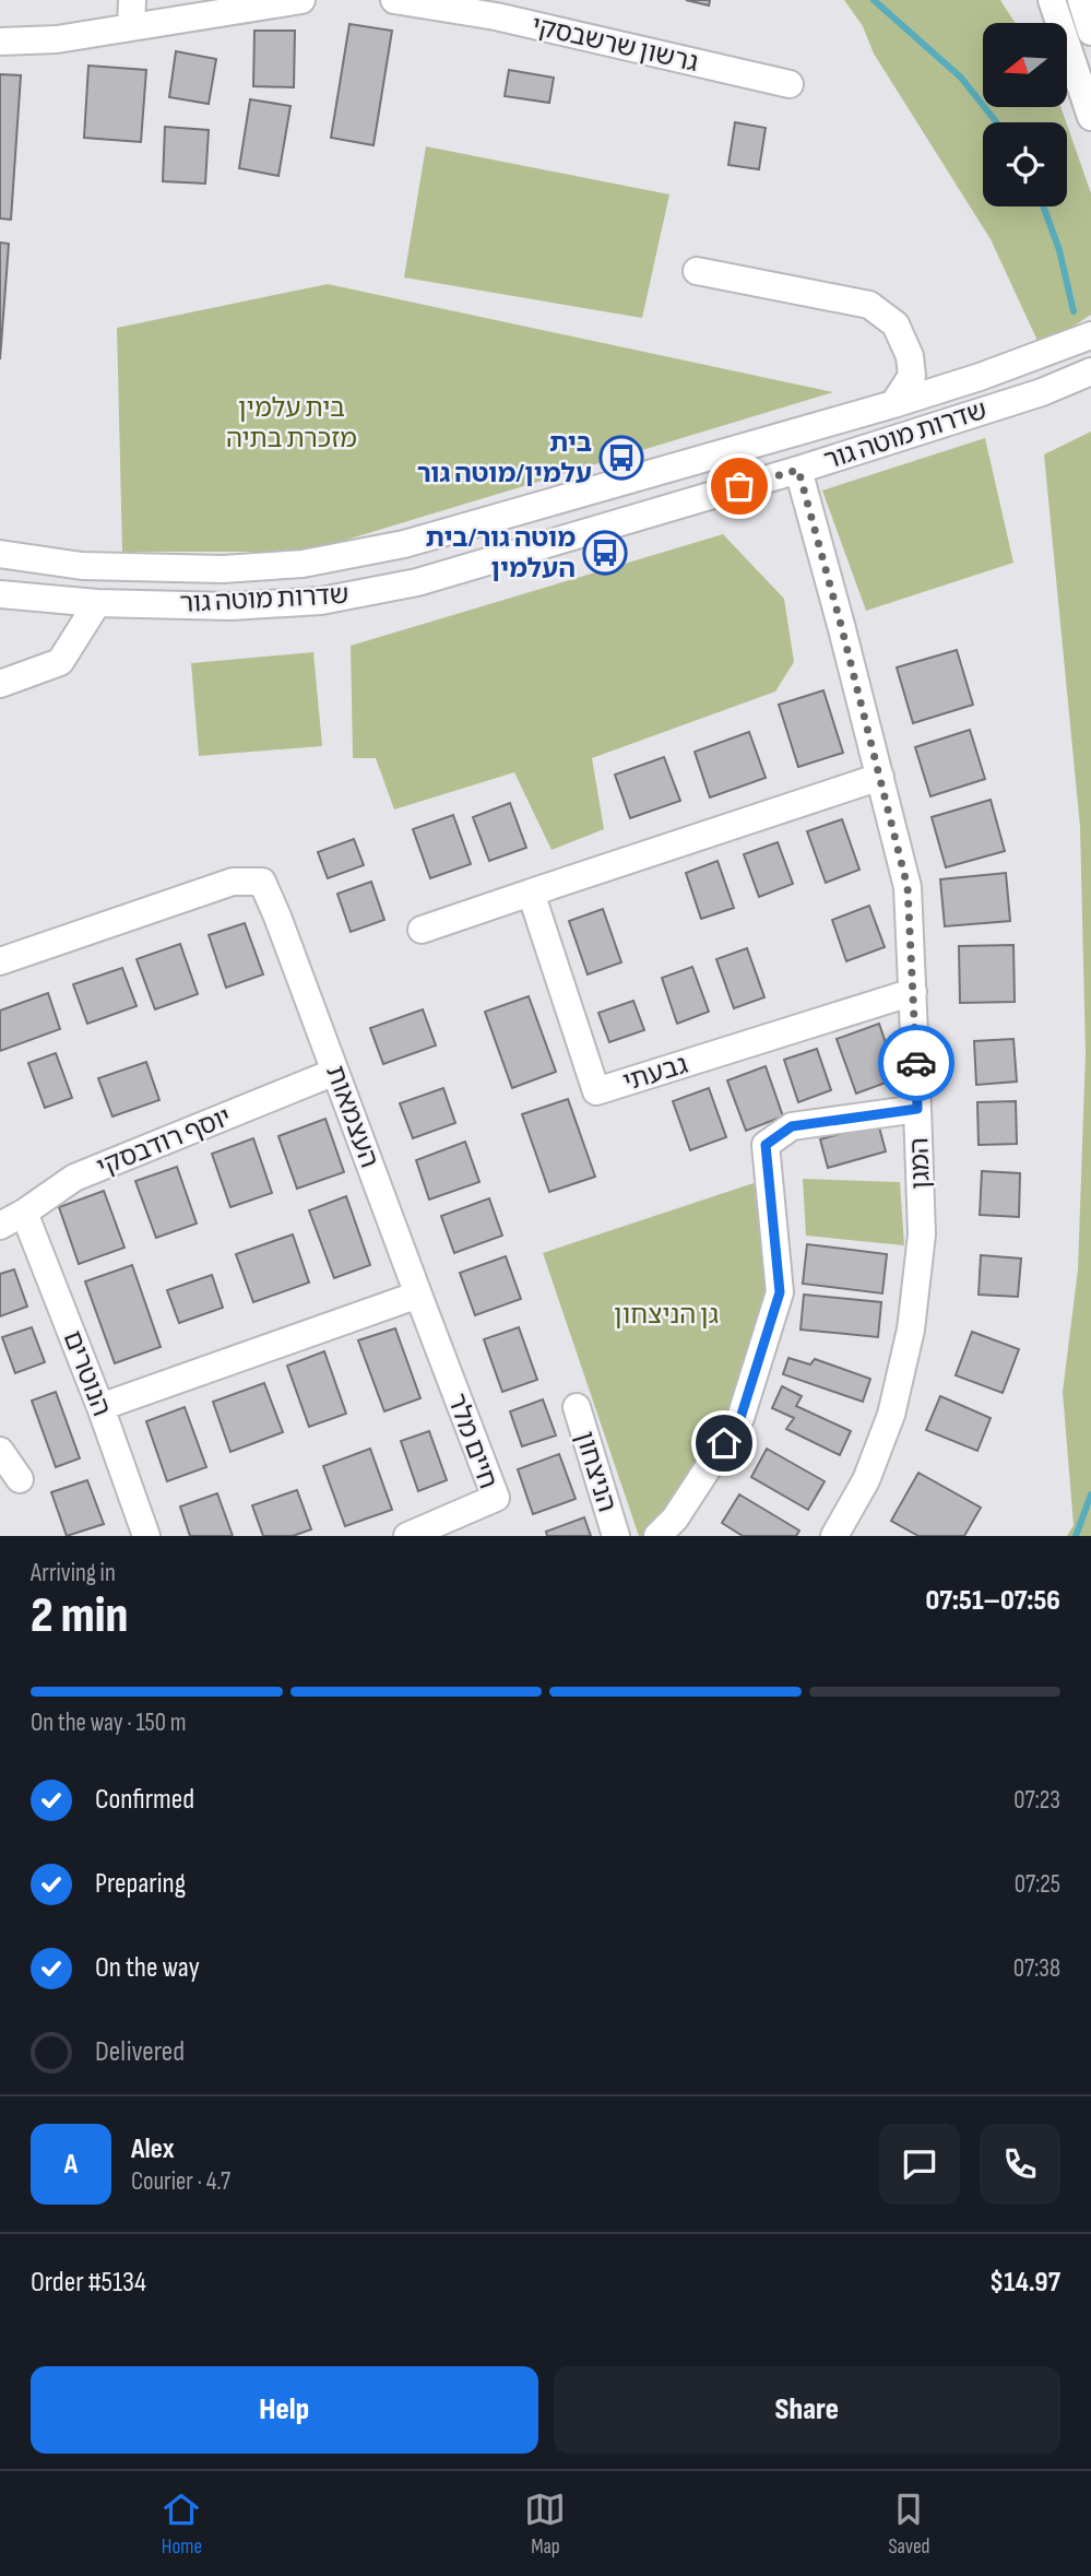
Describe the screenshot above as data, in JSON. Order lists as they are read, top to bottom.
{
  "streets": {
    "street": [
      "גרשון שרשבסקי",
      "שדרות מוטה גור",
      "גבעתי",
      "העצמאות",
      "יוסף רודבסקי",
      "המגן",
      "הנוטרים",
      "חיים מלר",
      "הניצחון"
    ]
  },
  "crossings": [
    ["שדרות מוטה גור", "המגן"],
    ["גבעתי", "המגן"],
    ["העצמאות", "יוסף רודבסקי"],
    ["העצמאות", "חיים מלר"],
    ["יוסף רודבסקי", "הנוטרים"]
  ],
  "parks": ["בית עלמין מזכרת בתיה", "גן הניצחון"],
  "places": {
    "bus stop": ["בית עלמין/מוטה גור", "מוטה גור/בית העלמין"]
  },
  "north": "left",
  "page": {
    "heading": ["2 min", "Arriving in", "07:51–07:56"],
    "panel": [
      "Alex",
      "Courier · 4.7",
      "Order #5134",
      "$14.97"
    ],
    "bar": "On the way · 150 m",
    "list": [
      ["Confirmed", "07:23"],
      ["Preparing", "07:25"],
      ["On the way", "07:38"],
      "Delivered"
    ],
    "round": "A",
    "buttons": ["Help", "Share"],
    "tabs": ["Home", "Map", "Saved"]
  }
}
